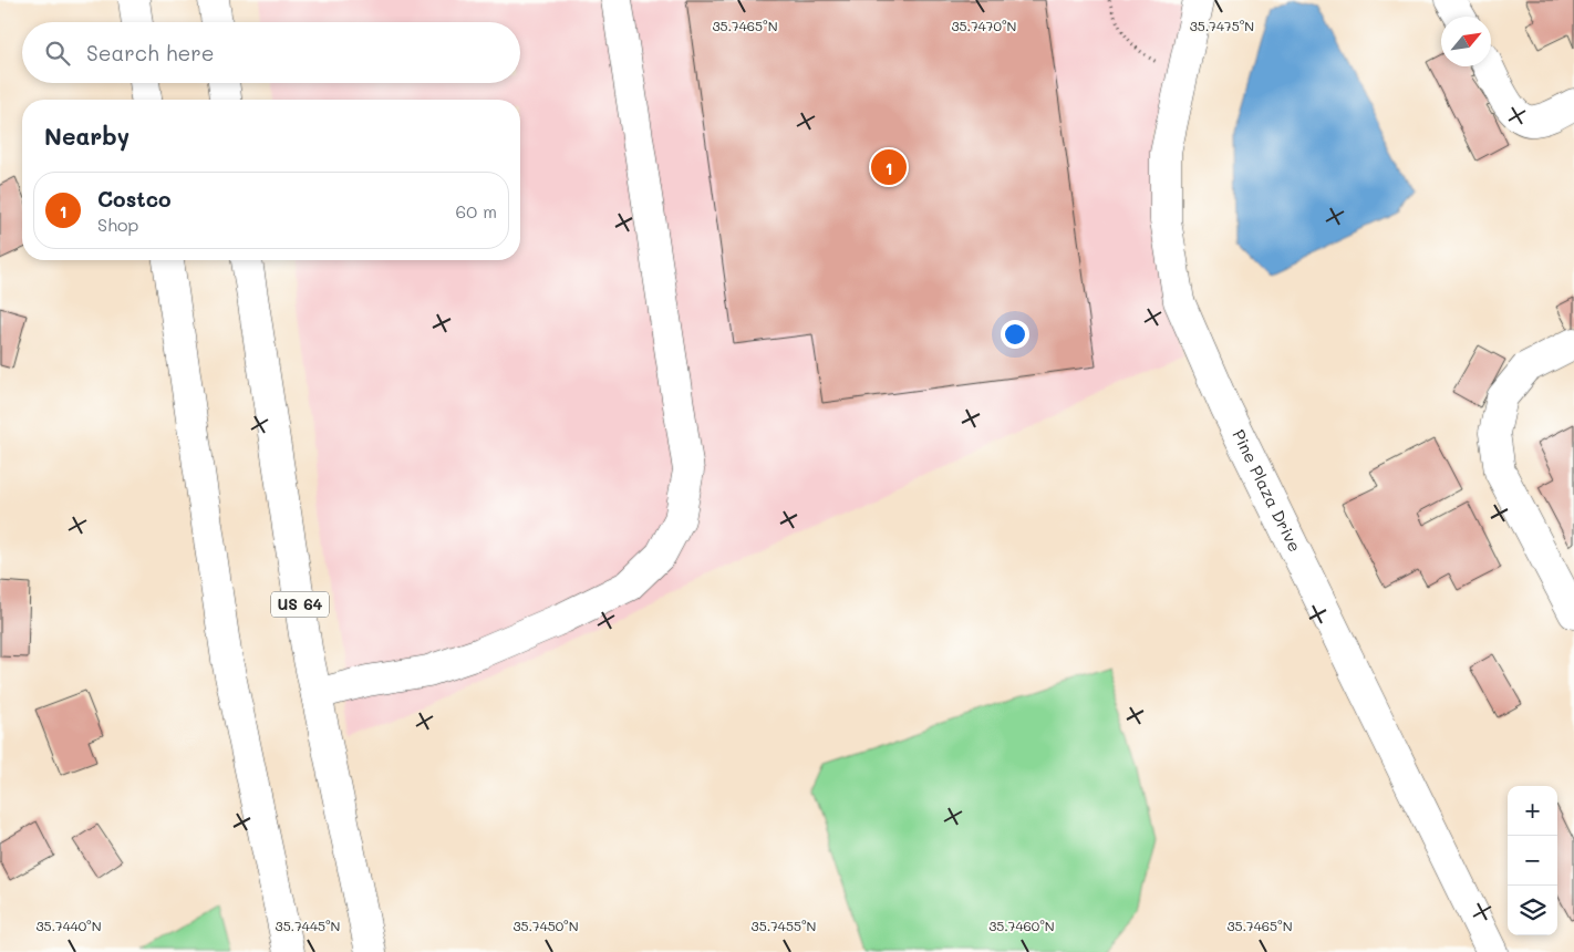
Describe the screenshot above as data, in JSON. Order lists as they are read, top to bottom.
{
  "streets": {
    "main road": ["Pine Plaza Drive", "US 64"]
  },
  "north": "top right",
  "page": {
    "search": "Search here",
    "heading": "Nearby",
    "pins": "1",
    "list": [
      {
        "mark": "1",
        "name": "Costco",
        "note": "Shop",
        "value": "60 m"
      }
    ],
    "map_buttons": ["+", "−"]
  },
  "coordinates": [
    "35.7465°N",
    "35.7470°N",
    "35.7475°N",
    "35.7440°N",
    "35.7445°N",
    "35.7450°N",
    "35.7455°N",
    "35.7460°N"
  ]
}
